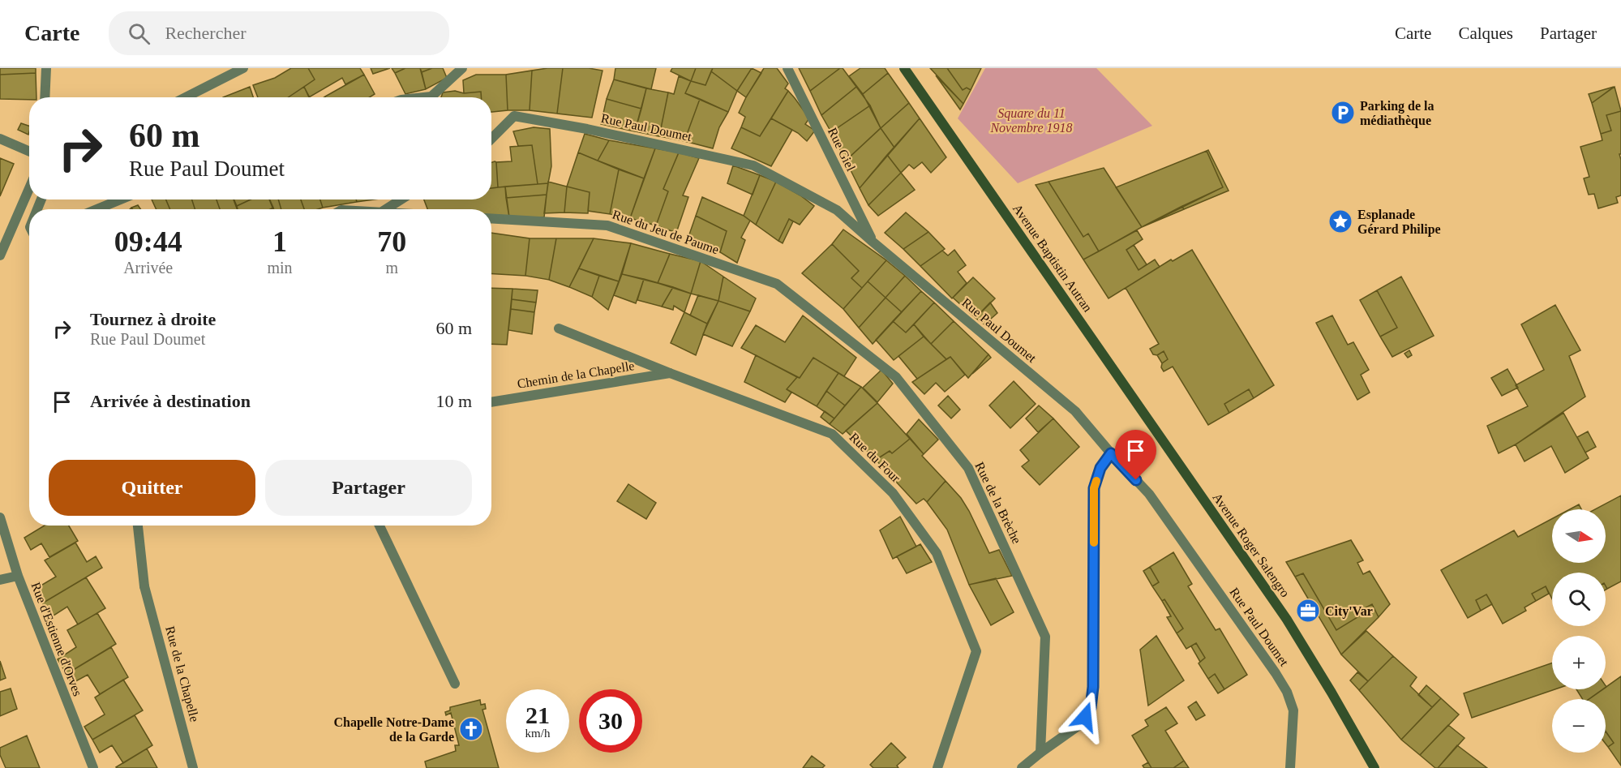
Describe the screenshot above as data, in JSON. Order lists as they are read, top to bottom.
{
  "streets": {
    "street": [
      "Rue Paul Doumet",
      "Rue Giel",
      "Rue du Jeu de Paume",
      "Avenue Baptistin Autran",
      "Chemin de la Chapelle",
      "Rue du Four",
      "Rue de la Brèche",
      "Avenue Roger Salengro",
      "Rue d'Estienne d'Orves",
      "Rue de la Chapelle"
    ]
  },
  "crossings": [
    ["Rue Paul Doumet", "Rue Giel"],
    ["Rue du Jeu de Paume", "Rue de la Brèche"],
    ["Avenue Baptistin Autran", "Avenue Roger Salengro"],
    ["Chemin de la Chapelle", "Rue du Four"]
  ],
  "parks": ["Square du 11 Novembre 1918"],
  "places": {
    "parking": ["Parking de la médiathèque"],
    "place": ["Esplanade Gérard Philipe"],
    "office": ["City'Var"],
    "church": ["Chapelle Notre-Dame de la Garde"]
  },
  "north": "right",
  "page": {
    "header": "Carte",
    "search": "Rechercher",
    "nav": ["Carte", "Calques", "Partager"],
    "turn": ["60 m", "Rue Paul Doumet"],
    "eta": [
      "09:44",
      "Arrivée",
      "1",
      "min",
      "70",
      "m"
    ],
    "list": [
      {
        "name": "Tournez à droite",
        "note": "Rue Paul Doumet",
        "value": "60 m"
      },
      {
        "name": "Arrivée à destination",
        "value": "10 m"
      }
    ],
    "buttons": ["Quitter", "Partager"],
    "map_buttons": ["+", "−"],
    "speed": "21 km/h",
    "limit": "30"
  }
}
